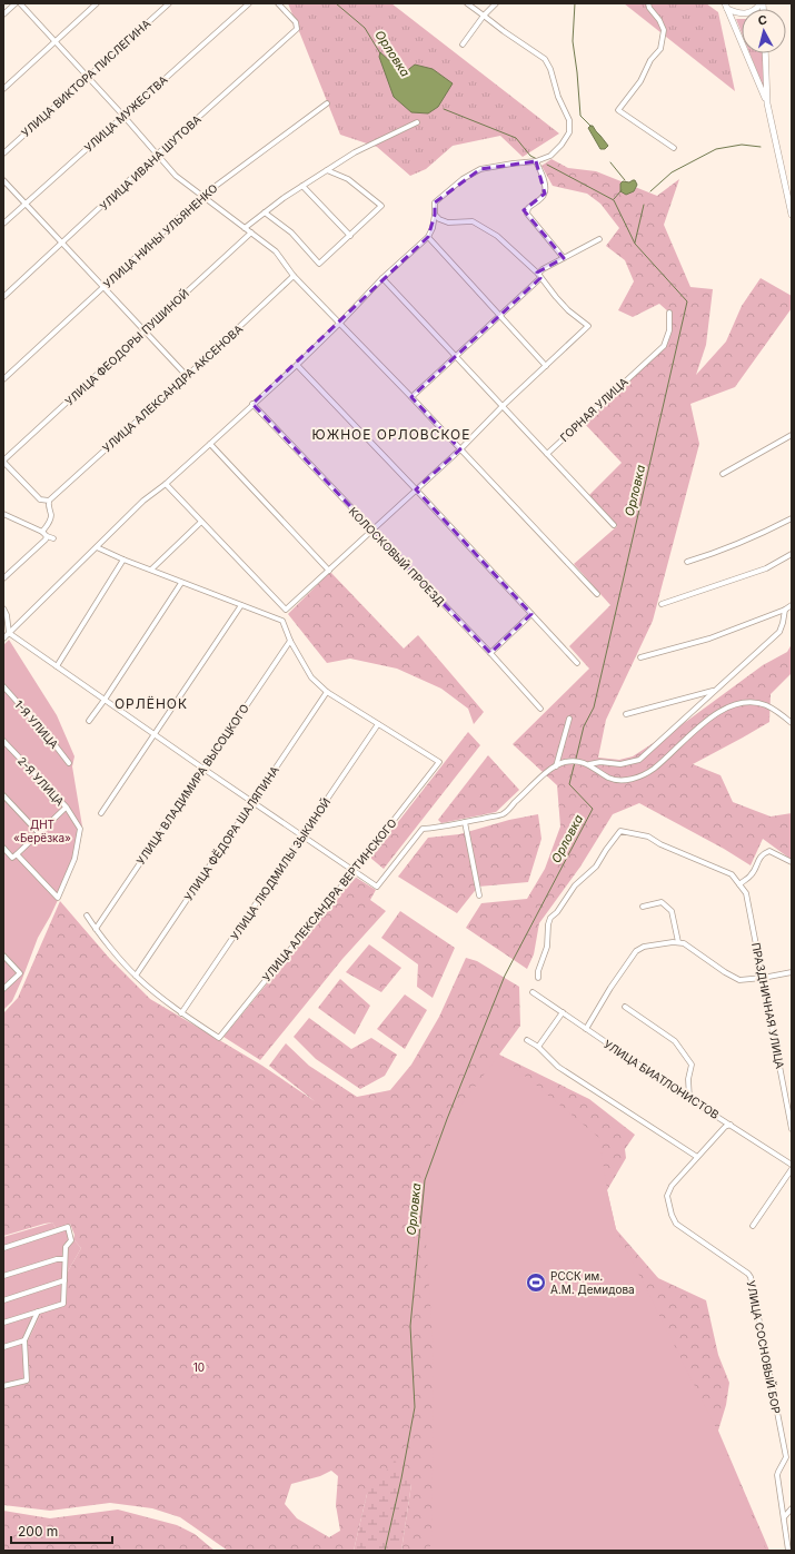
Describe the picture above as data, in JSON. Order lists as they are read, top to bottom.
{
  "streets": {
    "street": [
      "УЛИЦА ВИКТОРА ПИСЛЕГИНА",
      "УЛИЦА МУЖЕСТВА",
      "УЛИЦА ИВАНА ШУТОВА",
      "УЛИЦА НИНЫ УЛЬЯНЕНКО",
      "УЛИЦА ФЕОДОРЫ ПУШИНОЙ",
      "УЛИЦА АЛЕКСАНДРА АКСЕНОВА",
      "ГОРНАЯ УЛИЦА",
      "КОЛОСКОВЫЙ ПРОЕЗД",
      "1-Я УЛИЦА",
      "2-Я УЛИЦА",
      "УЛИЦА ВЛАДИМИРА ВЫСОЦКОГО",
      "УЛИЦА ФЁДОРА ШАЛЯПИНА",
      "УЛИЦА ЛЮДМИЛЫ ЗЫКИНОЙ",
      "УЛИЦА АЛЕКСАНДРА ВЕРТИНСКОГО",
      "ПРАЗДНИЧНАЯ УЛИЦА",
      "УЛИЦА БИАТЛОНИСТОВ",
      "УЛИЦА СОСНОВЫЙ БОР"
    ]
  },
  "crossings": [
    ["УЛИЦА ЛЮДМИЛЫ ЗЫКИНОЙ", "УЛИЦА АЛЕКСАНДРА ВЕРТИНСКОГО"],
    ["УЛИЦА БИАТЛОНИСТОВ", "УЛИЦА СОСНОВЫЙ БОР"]
  ],
  "districts": ["ЮЖНОЕ ОРЛОВСКОЕ", "ОРЛЁНОК"],
  "water": ["Орловка"],
  "parks": ["ДНТ «Берёзка»", "10"],
  "places": {
    "sports": ["РССК им. А.М. Демидова"]
  },
  "scale_bar": "200 m",
  "north": "top"
}
